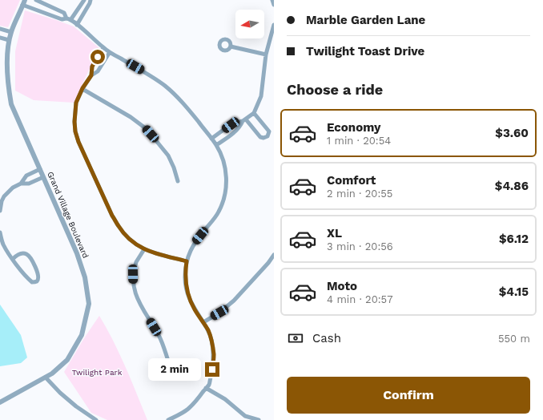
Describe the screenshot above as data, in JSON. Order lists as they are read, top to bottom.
{
  "streets": {
    "street": ["Grand Village Boulevard"]
  },
  "parks": ["Twilight Park"],
  "north": "left",
  "page": {
    "banner": ["Marble Garden Lane", "Twilight Toast Drive"],
    "heading": "Choose a ride",
    "list": [
      {
        "name": "Economy",
        "note": "1 min · 20:54",
        "value": "$3.60"
      },
      {
        "name": "Comfort",
        "note": "2 min · 20:55",
        "value": "$4.86"
      },
      {
        "name": "XL",
        "note": "3 min · 20:56",
        "value": "$6.12"
      },
      {
        "name": "Moto",
        "note": "4 min · 20:57",
        "value": "$4.15"
      }
    ],
    "pay": ["Cash", "550 m"],
    "bubble": "2 min",
    "buttons": "Confirm"
  }
}
